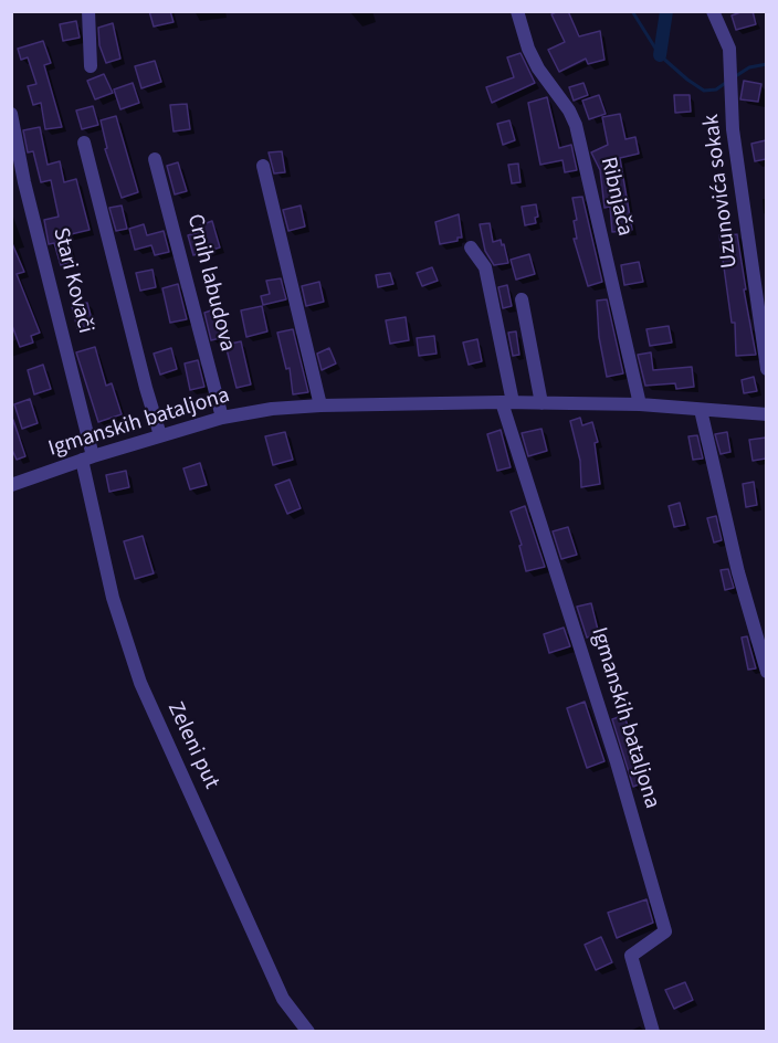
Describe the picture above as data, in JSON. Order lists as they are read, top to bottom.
{
  "streets": {
    "street": [
      "Uzunovića sokak",
      "Ribnjača",
      "Stari Kovači",
      "Crnih labudova",
      "Igmanskih bataljona",
      "Zeleni put"
    ]
  },
  "crossings": [
    ["Ribnjača", "Igmanskih bataljona"],
    ["Stari Kovači", "Igmanskih bataljona"],
    ["Stari Kovači", "Zeleni put"],
    ["Crnih labudova", "Igmanskih bataljona"],
    ["Igmanskih bataljona", "Zeleni put"]
  ]
}
